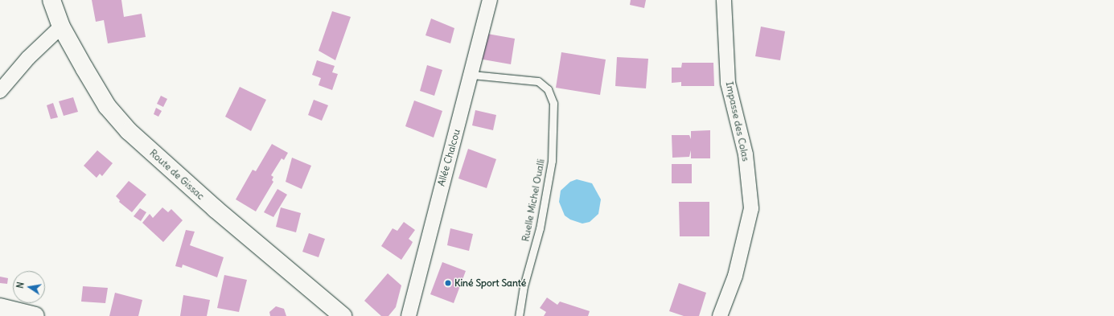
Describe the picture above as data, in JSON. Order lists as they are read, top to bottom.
{
  "streets": {
    "main road": ["Route de Gissac"],
    "street": ["Impasse des Colas", "Allée Chalcou"],
    "lane": ["Ruelle Michel Oualli"]
  },
  "crossings": [
    ["Allée Chalcou", "Ruelle Michel Oualli"]
  ],
  "places": ["Kiné Sport Santé"],
  "north": "left"
}
